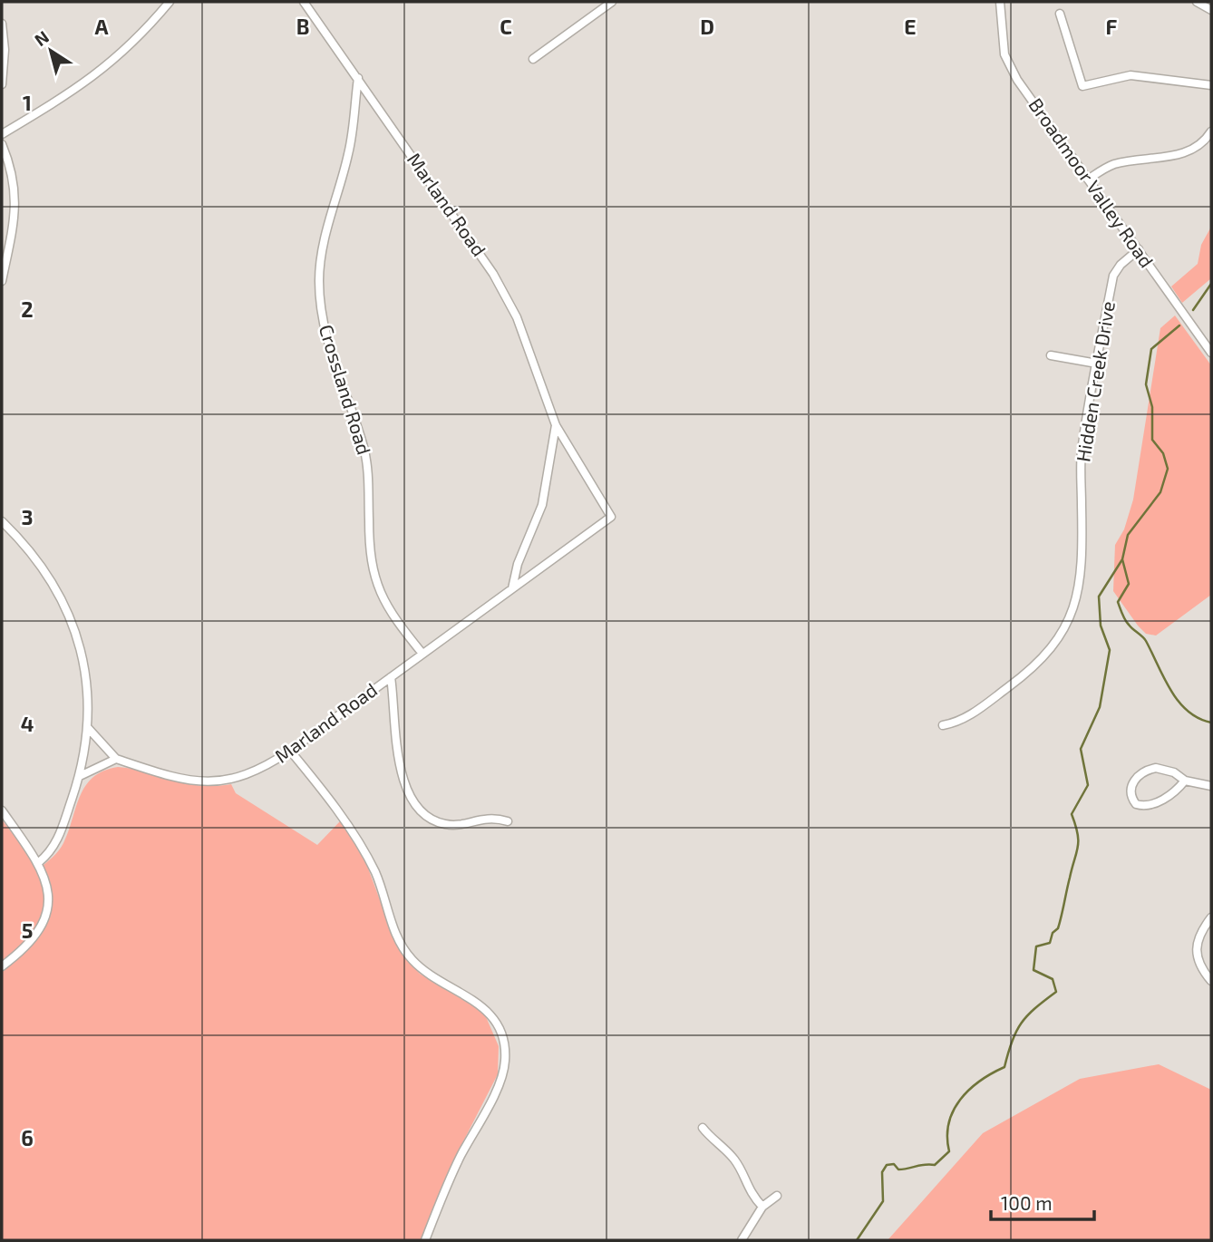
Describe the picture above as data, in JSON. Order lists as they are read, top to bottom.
{
  "streets": {
    "street": [
      "Broadmoor Valley Road",
      "Marland Road",
      "Hidden Creek Drive",
      "Crossland Road"
    ]
  },
  "crossings": [
    ["Broadmoor Valley Road", "Hidden Creek Drive"],
    ["Marland Road", "Crossland Road"]
  ],
  "scale_bar": "100 m",
  "north": "top left",
  "grid": {
    "columns": [
      "A",
      "B",
      "C",
      "D",
      "E",
      "F"
    ],
    "rows": [
      "1",
      "2",
      "3",
      "4",
      "5",
      "6"
    ]
  }
}
